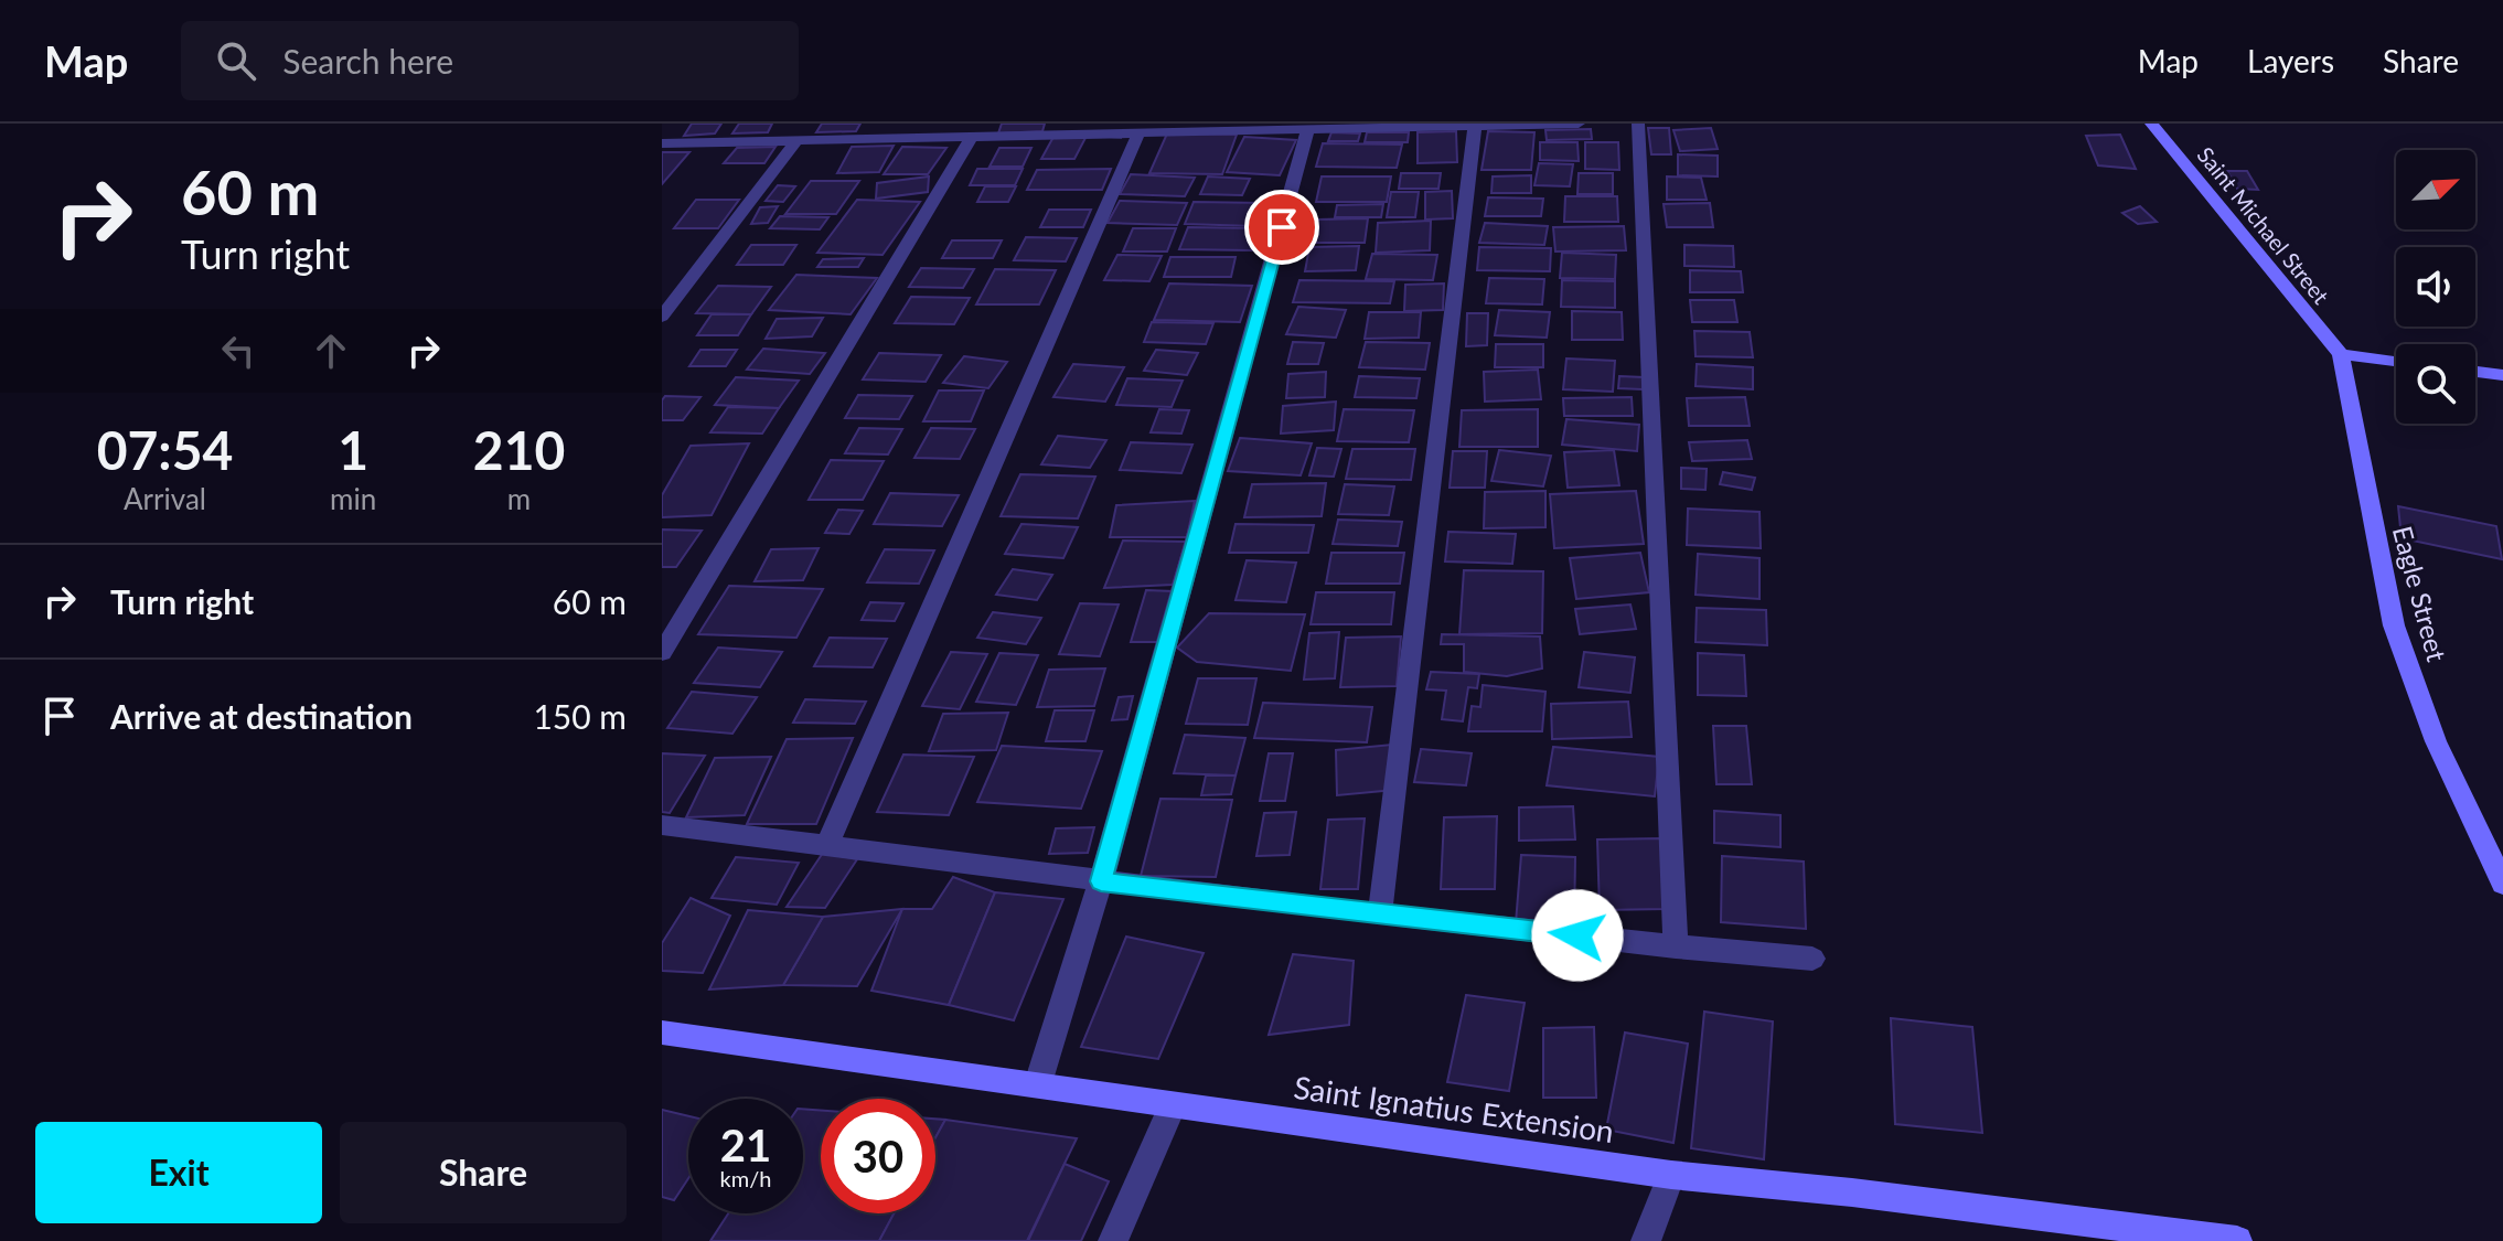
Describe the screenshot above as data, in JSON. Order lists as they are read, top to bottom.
{
  "streets": {
    "street": ["Saint Michael Street", "Eagle Street", "Saint Ignatius Extension"]
  },
  "crossings": [
    ["Saint Michael Street", "Eagle Street"]
  ],
  "north": "top right",
  "page": {
    "header": "Map",
    "search": "Search here",
    "nav": ["Map", "Layers", "Share"],
    "turn": ["60 m", "Turn right"],
    "eta": [
      "07:54",
      "Arrival",
      "1",
      "min",
      "210",
      "m"
    ],
    "list": [
      {
        "name": "Turn right",
        "value": "60 m"
      },
      {
        "name": "Arrive at destination",
        "value": "150 m"
      }
    ],
    "speed": "21 km/h",
    "limit": "30",
    "buttons": ["Exit", "Share"]
  }
}
